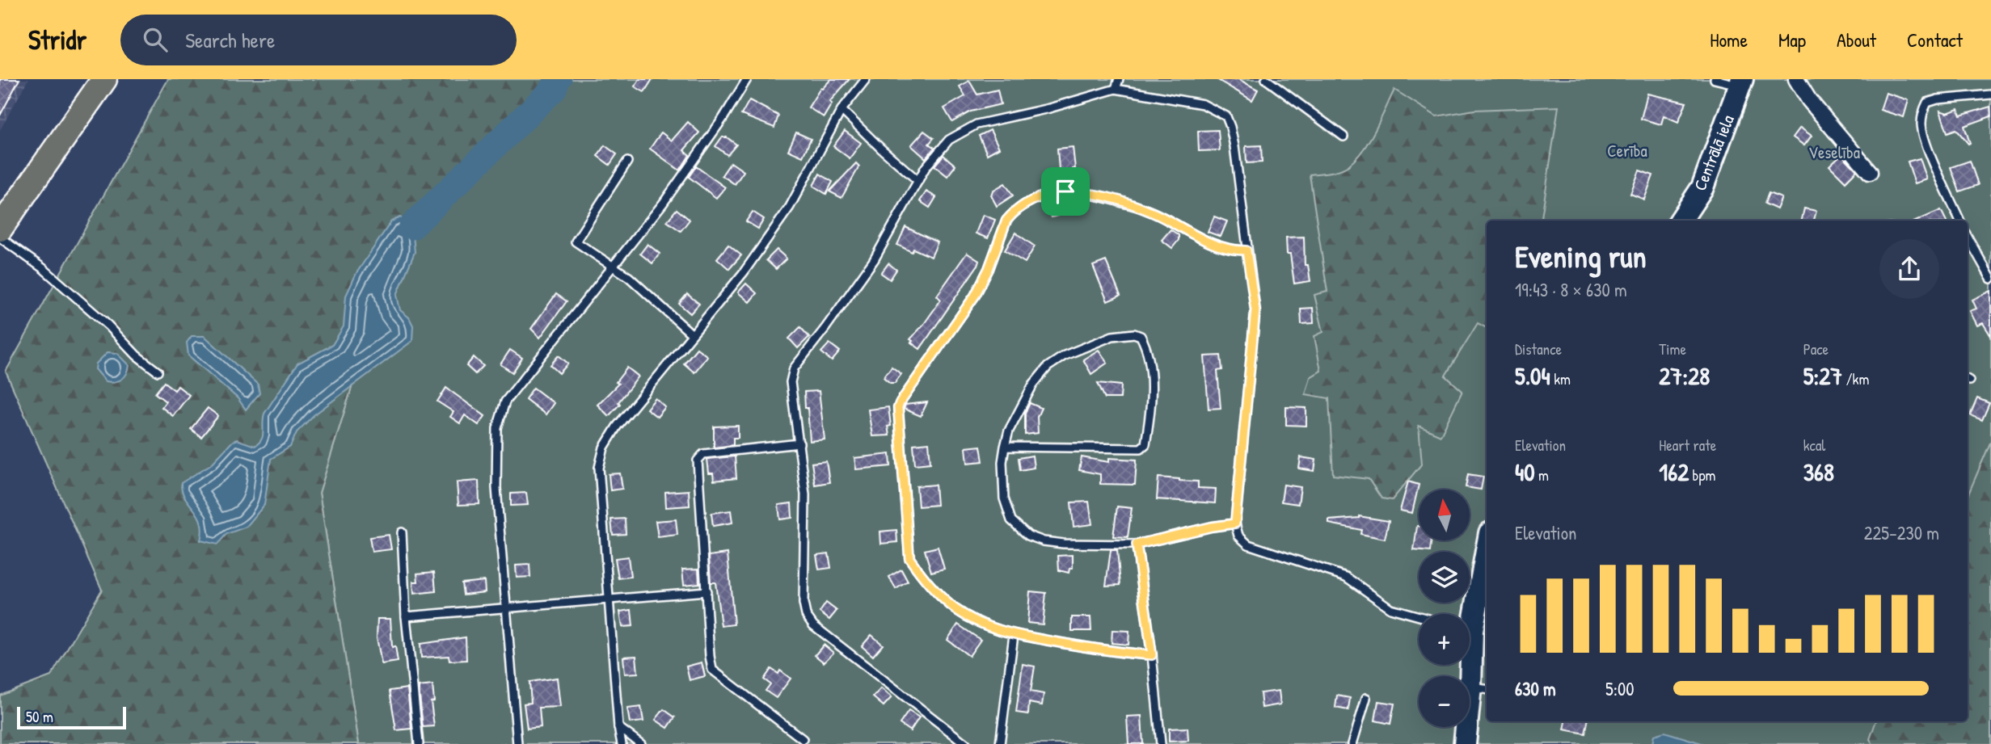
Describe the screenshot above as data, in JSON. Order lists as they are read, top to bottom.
{
  "streets": {
    "street": ["Centrālā iela"]
  },
  "parks": ["Cerība", "Veselība"],
  "scale_bar": "50 m",
  "north": "top",
  "page": {
    "header": "Stridr",
    "search": "Search here",
    "nav": [
      "Home",
      "Map",
      "About",
      "Contact"
    ],
    "heading": ["Evening run", "19:43 · 8 × 630 m"],
    "stats": [
      ["Distance", "5.04 km"],
      ["Time", "27:28"],
      ["Pace", "5:27 /km"],
      ["Elevation", "40 m"],
      ["Heart rate", "162 bpm"],
      ["kcal", "368"]
    ],
    "map_buttons": ["+", "−"],
    "chart": ["Elevation", "225–230 m"],
    "list": [
      {
        "name": "630 m",
        "note": "5:00"
      }
    ],
    "scale": "50 m"
  }
}
